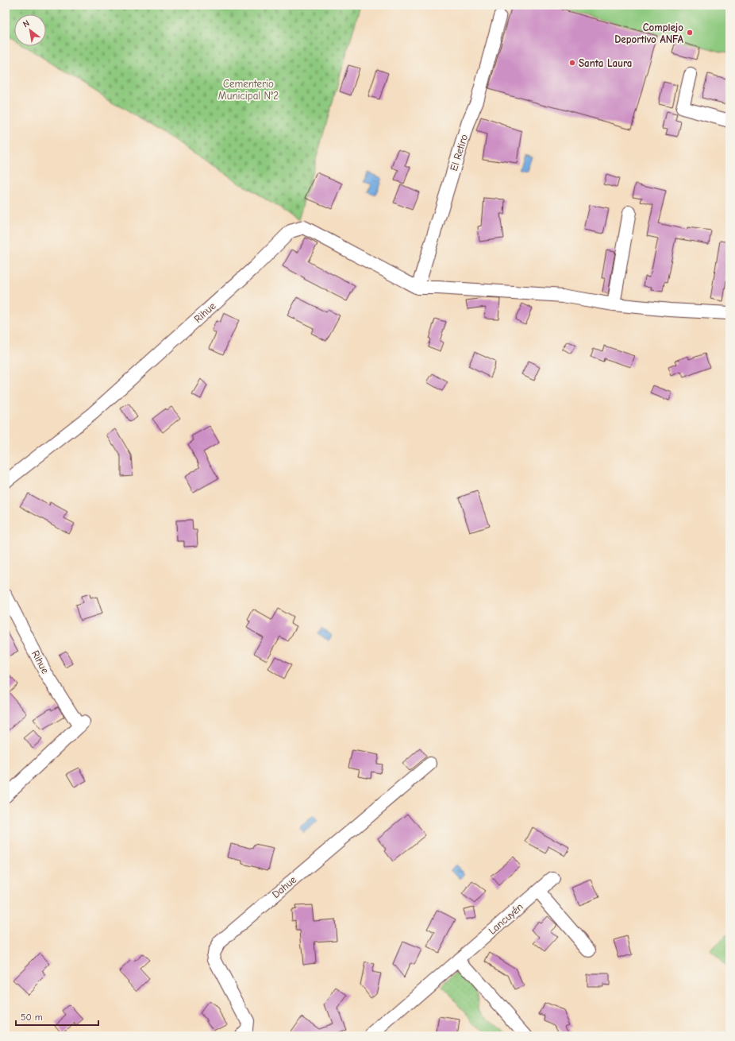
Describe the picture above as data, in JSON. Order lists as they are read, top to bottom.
{
  "streets": {
    "street": [
      "El Retiro",
      "Rihue",
      "Dahue",
      "Lancuyén"
    ]
  },
  "crossings": [
    ["El Retiro", "Rihue"]
  ],
  "parks": ["Cementerio Municipal N°2"],
  "places": ["Complejo Deportivo ANFA", "Santa Laura"],
  "scale_bar": "50 m",
  "north": "top left"
}
